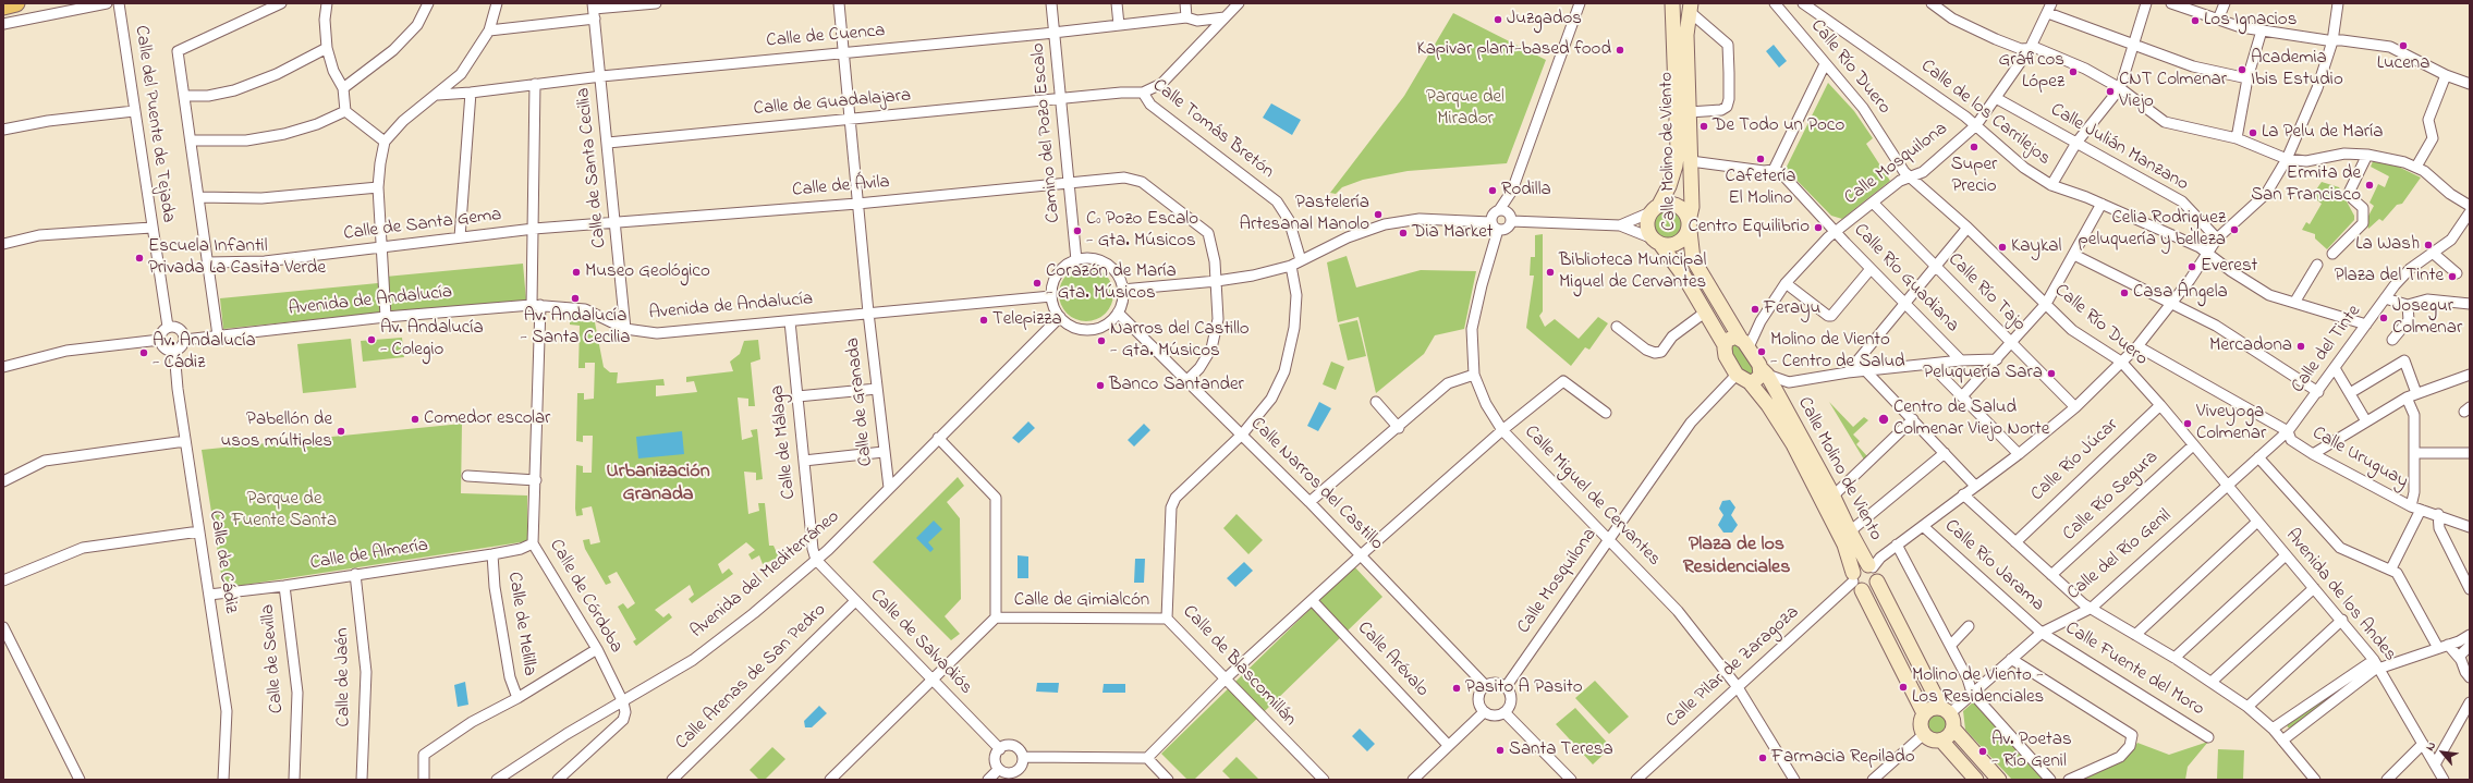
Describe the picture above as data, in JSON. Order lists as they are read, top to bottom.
{
  "streets": {
    "main road": ["Calle Molino de Viento"],
    "street": [
      "Calle de Cuenca",
      "Calle Río Duero",
      "Calle de Guadalajara",
      "Calle de los Carrilejos",
      "Calle del Puente de Tejada",
      "Calle Tomás Bretón",
      "Camino del Pozo Escalo",
      "Calle Julián Manzano",
      "Calle Mosquilona",
      "Calle de Santa Cecilia",
      "Calle de Ávila",
      "Calle de Santa Gema",
      "Calle Río Guadiana",
      "Calle Río Tajo",
      "Avenida de Andalucía",
      "Calle del Tinte",
      "Calle de Granada",
      "Calle de Málaga",
      "Calle Uruguay",
      "Calle Río Júcar",
      "Calle Narros del Castillo",
      "Calle Miguel de Cervantes",
      "Calle Río Segura",
      "Calle de Almería",
      "Calle del Río Genil",
      "Calle de Cádiz",
      "Calle Río Jarama",
      "Avenida del Mediterráneo",
      "Avenida de los Andes",
      "Calle de Córdoba",
      "Calle de Gimialcón",
      "Calle de Melilla",
      "Calle de Salvadiós",
      "Calle de Sevilla",
      "Calle Arévalo",
      "Calle de Blascomillán",
      "Calle Pilar de Zaragoza",
      "Calle Fuente del Moro",
      "Calle de Jaén",
      "Calle Arenas de San Pedro"
    ]
  },
  "crossings": [
    ["Calle de Cuenca", "Camino del Pozo Escalo"],
    ["Calle de Cuenca", "Calle de Santa Cecilia"],
    ["Calle de Cuenca", "Calle de Granada"],
    ["Calle de Cuenca", "Calle de Córdoba"],
    ["Calle Río Duero", "Calle Mosquilona"],
    ["Calle Río Duero", "Calle del Tinte"],
    ["Calle Río Duero", "Calle Río Júcar"],
    ["Calle Río Duero", "Calle Río Segura"],
    ["Calle Río Duero", "Calle del Río Genil"],
    ["Calle Río Duero", "Avenida de los Andes"],
    ["Calle de Guadalajara", "Calle Tomás Bretón"],
    ["Calle de Guadalajara", "Camino del Pozo Escalo"],
    ["Calle de Guadalajara", "Calle de Santa Cecilia"],
    ["Calle de Guadalajara", "Calle de Granada"],
    ["Calle de los Carrilejos", "Calle Mosquilona"],
    ["Calle de los Carrilejos", "Calle del Tinte"],
    ["Calle del Puente de Tejada", "Avenida de Andalucía"],
    ["Calle del Puente de Tejada", "Calle de Cádiz"],
    ["Calle Tomás Bretón", "Camino del Pozo Escalo"],
    ["Camino del Pozo Escalo", "Calle de Ávila"],
    ["Camino del Pozo Escalo", "Avenida de Andalucía"],
    ["Camino del Pozo Escalo", "Calle Narros del Castillo"],
    ["Camino del Pozo Escalo", "Avenida del Mediterráneo"],
    ["Calle Julián Manzano", "Calle Mosquilona"],
    ["Calle Molino de Viento", "Calle Mosquilona"],
    ["Calle Molino de Viento", "Calle del Río Genil"],
    ["Calle Molino de Viento", "Calle Pilar de Zaragoza"],
    ["Calle Mosquilona", "Calle Río Guadiana"],
    ["Calle Mosquilona", "Calle Río Tajo"],
    ["Calle Mosquilona", "Calle Narros del Castillo"],
    ["Calle Mosquilona", "Calle Miguel de Cervantes"],
    ["Calle de Santa Cecilia", "Calle de Ávila"],
    ["Calle de Santa Cecilia", "Calle de Santa Gema"],
    ["Calle de Santa Cecilia", "Avenida de Andalucía"],
    ["Calle de Ávila", "Calle de Santa Gema"],
    ["Calle de Ávila", "Calle de Granada"],
    ["Calle de Ávila", "Calle Narros del Castillo"],
    ["Calle de Santa Gema", "Calle de Córdoba"],
    ["Avenida de Andalucía", "Calle de Granada"],
    ["Avenida de Andalucía", "Calle de Málaga"],
    ["Avenida de Andalucía", "Calle Narros del Castillo"],
    ["Avenida de Andalucía", "Calle de Cádiz"],
    ["Avenida de Andalucía", "Avenida del Mediterráneo"],
    ["Avenida de Andalucía", "Calle de Córdoba"],
    ["Calle del Tinte", "Calle Uruguay"],
    ["Calle del Tinte", "Calle del Río Genil"],
    ["Calle del Tinte", "Avenida de los Andes"],
    ["Calle de Granada", "Avenida del Mediterráneo"],
    ["Calle de Málaga", "Avenida del Mediterráneo"],
    ["Calle de Málaga", "Calle de Salvadiós"],
    ["Calle Narros del Castillo", "Avenida del Mediterráneo"],
    ["Calle Narros del Castillo", "Calle de Blascomillán"],
    ["Calle Miguel de Cervantes", "Calle Pilar de Zaragoza"],
    ["Calle de Almería", "Calle de Cádiz"],
    ["Calle de Almería", "Calle de Córdoba"],
    ["Calle de Almería", "Calle de Melilla"],
    ["Calle de Almería", "Calle de Sevilla"],
    ["Calle de Almería", "Calle de Jaén"],
    ["Calle del Río Genil", "Calle Río Jarama"],
    ["Calle del Río Genil", "Avenida de los Andes"],
    ["Calle del Río Genil", "Calle Fuente del Moro"],
    ["Calle Río Jarama", "Calle Fuente del Moro"],
    ["Avenida del Mediterráneo", "Calle de Córdoba"],
    ["Avenida del Mediterráneo", "Calle de Gimialcón"],
    ["Avenida del Mediterráneo", "Calle de Salvadiós"],
    ["Calle de Córdoba", "Calle de Melilla"],
    ["Calle de Gimialcón", "Calle de Salvadiós"],
    ["Calle de Gimialcón", "Calle de Blascomillán"],
    ["Calle de Salvadiós", "Calle Arenas de San Pedro"]
  ],
  "districts": ["Urbanización Granada", "Plaza de los Residenciales"],
  "parks": ["Parque del Mirador", "Parque de Fuente Santa"],
  "places": [
    "Juzgados",
    "Los Ignacios",
    "Lucena",
    "Kapivar plant-based food",
    "Academia Ibis Estudio",
    "Gráficos López",
    "CNT Colmenar Viejo",
    "De Todo un Poco",
    "La Pelu de María",
    "Super Precio",
    "Cafetería El Molino",
    "Ermita de San Francisco",
    "Rodilla",
    "Pastelería Artesanal Manolo",
    "Centro Equilibrio",
    "Celia Rodriguez peluquería y belleza",
    "Cº Pozo Escalo - Gta. Músicos",
    "Dia Market",
    "La Wash",
    "Kaykal",
    "Escuela Infantil Privada La Casita Verde",
    "Everest",
    "Museo Geológico",
    "Biblioteca Municipal Miguel de Cervantes",
    "Plaza del Tinte",
    "Corazón de María - Gta. Músicos",
    "Casa Ángela",
    "Av. Andalucía - Santa Cecilia",
    "Ferayu",
    "Josegur Colmenar",
    "Telepizza",
    "Av. Andalucía - Colegio",
    "Narros del Castillo - Gta. Músicos",
    "Mercadona",
    "Molino de Viento - Centro de Salud",
    "Av. Andalucía - Cádiz",
    "Peluquería Sara",
    "Banco Santander",
    "Comedor escolar",
    "Centro de Salud Colmenar Viejo Norte",
    "Viveyoga Colmenar",
    "Pabellón de usos múltiples",
    "Molino de Viento - Los Residenciales",
    "Pasito A Pasito",
    "Santa Teresa",
    "Av. Poetas - Río Genil",
    "Farmacia Repilado"
  ],
  "north": "top left"
}
